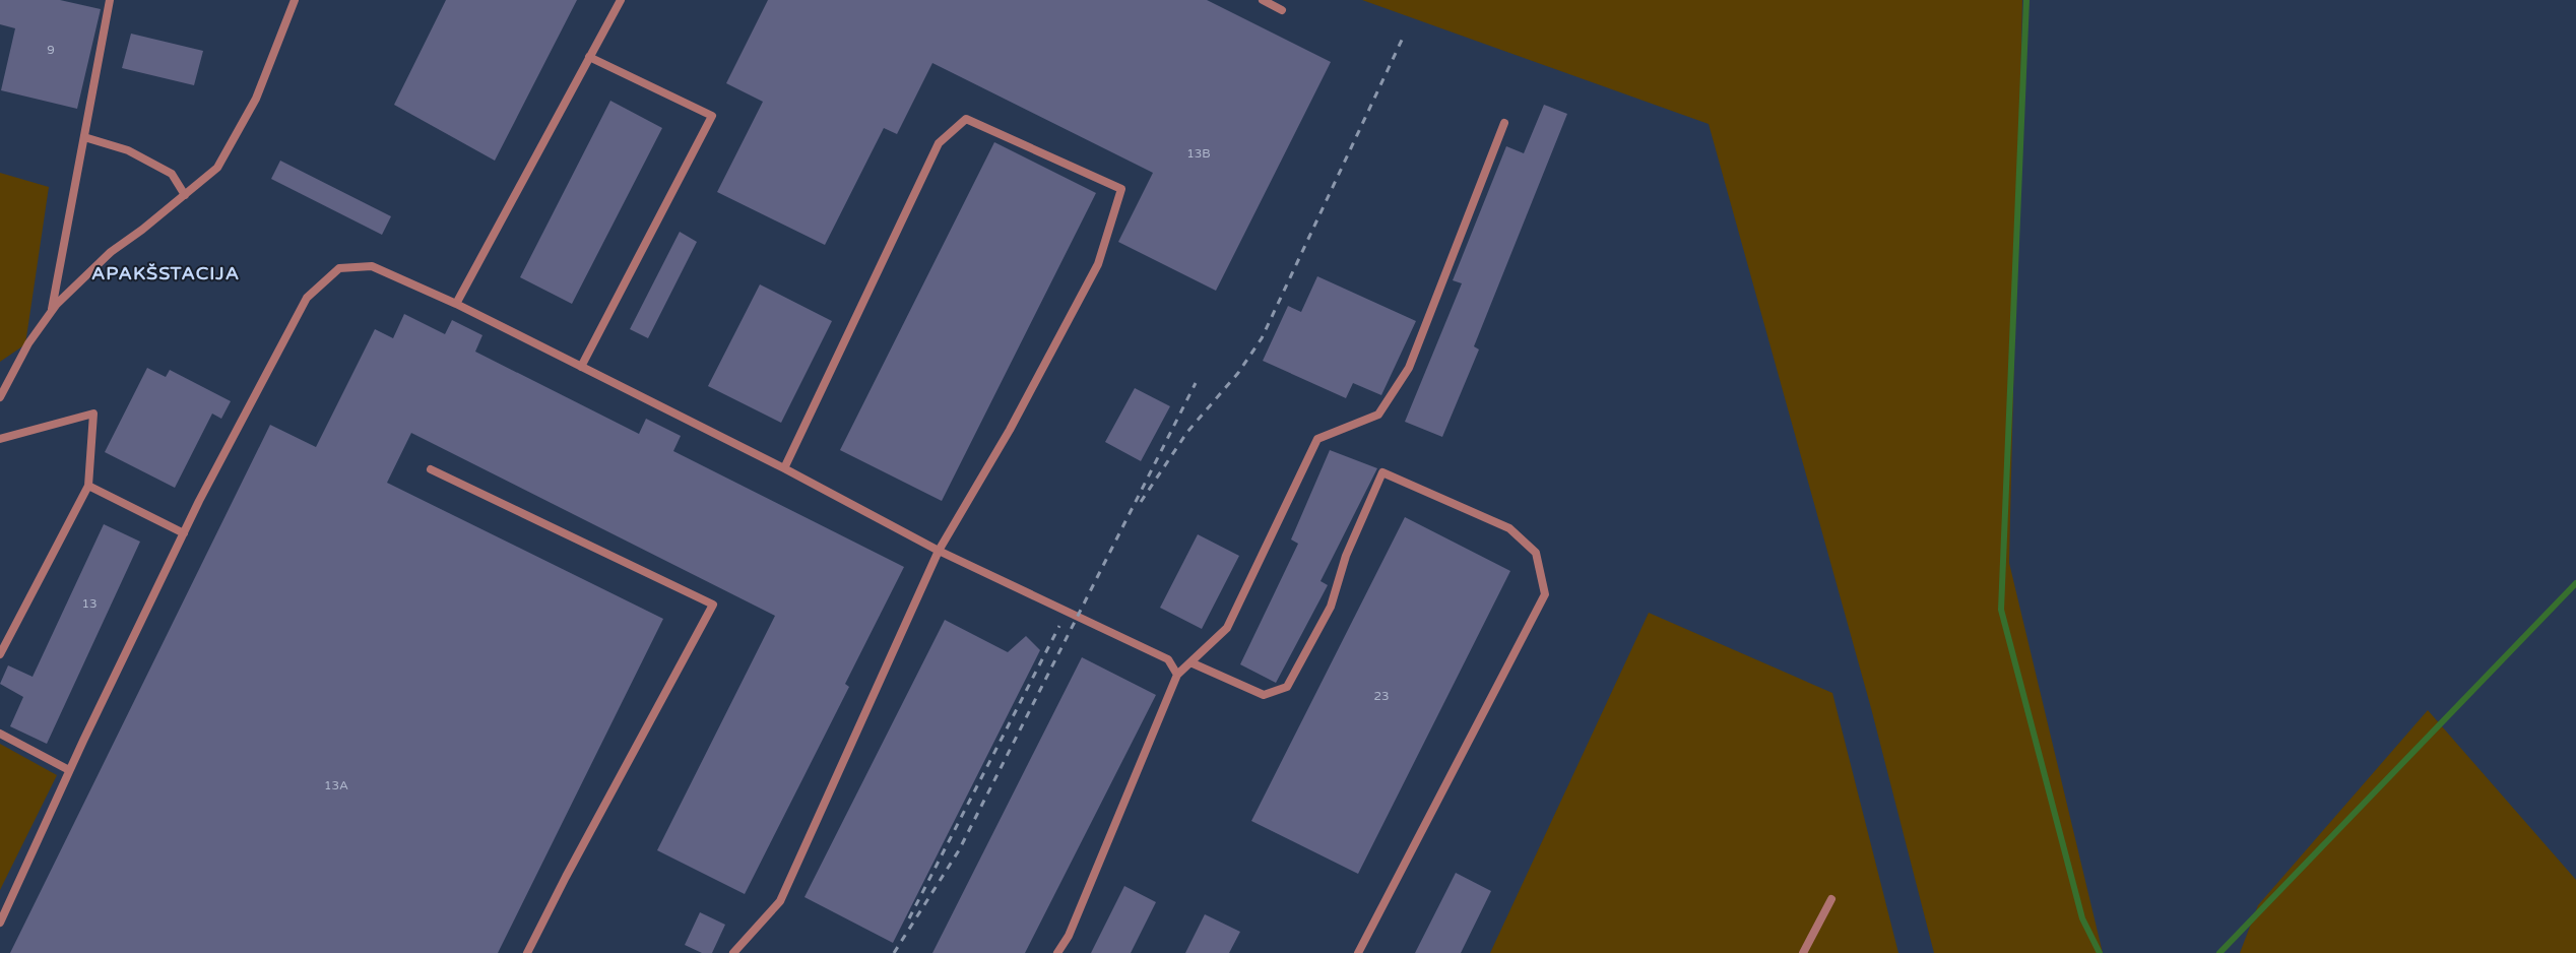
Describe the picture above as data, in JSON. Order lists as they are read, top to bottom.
{
  "districts": ["APAKŠSTACIJA"],
  "house_numbers": [
    "9",
    "13B",
    "13",
    "23",
    "13A"
  ]
}
